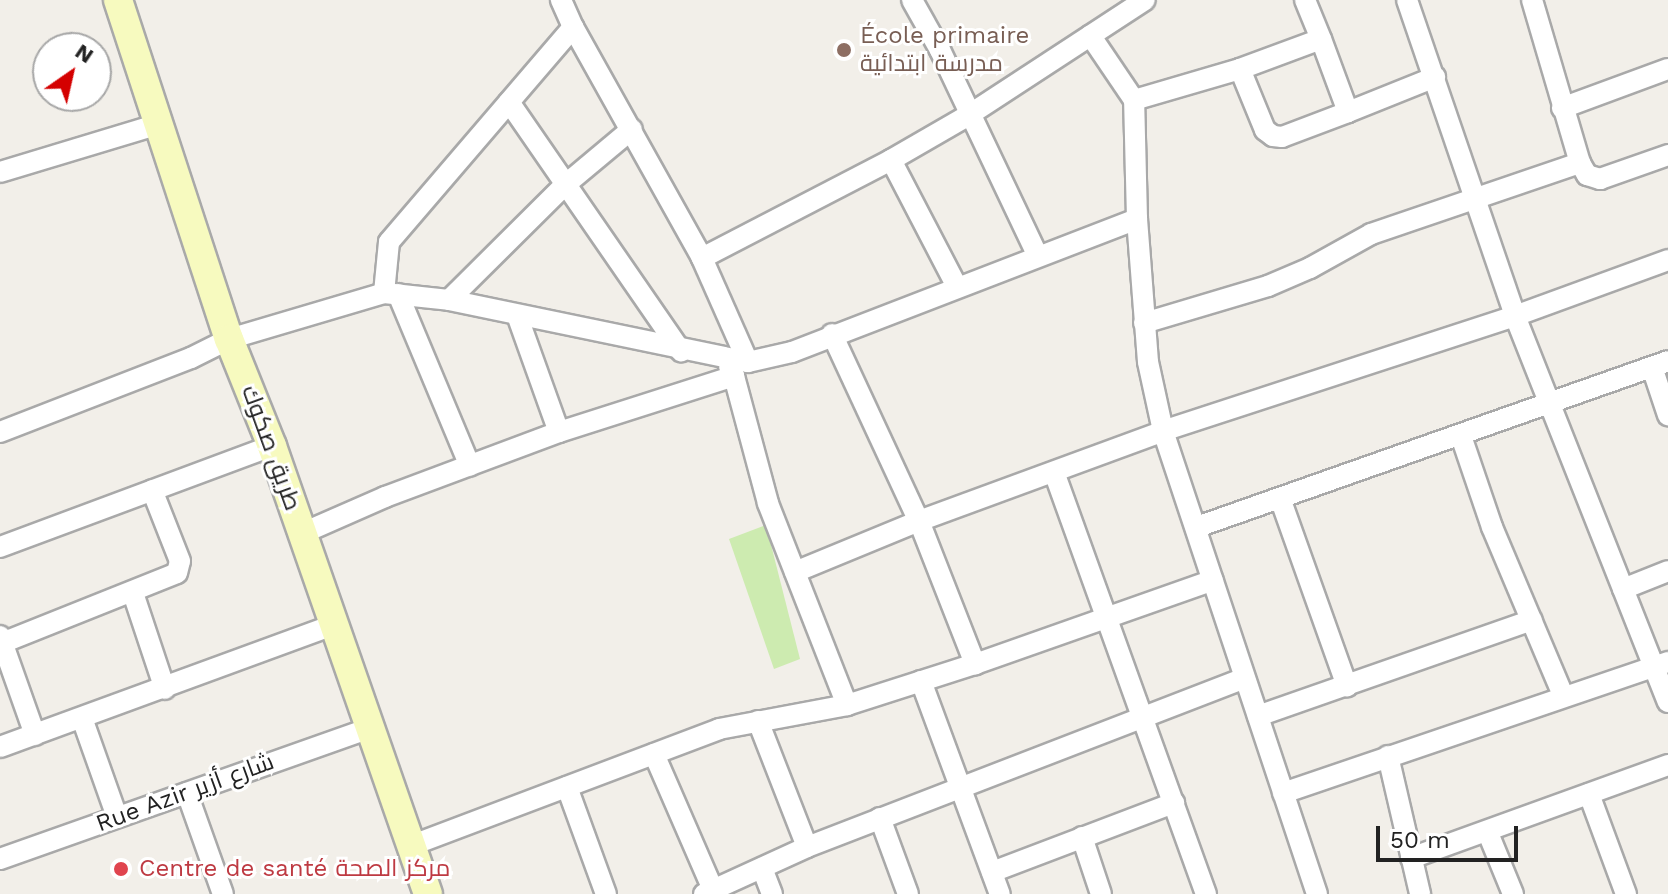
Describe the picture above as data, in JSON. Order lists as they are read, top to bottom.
{
  "streets": {
    "street": ["طريق صكوك", "Rue Azir شارع أزير"]
  },
  "crossings": [
    ["طريق صكوك", "Rue Azir شارع أزير"]
  ],
  "places": ["École primaire مدرسة ابتدائية", "Centre de santé مركز الصحة"],
  "scale_bar": "50 m",
  "north": "top right"
}
